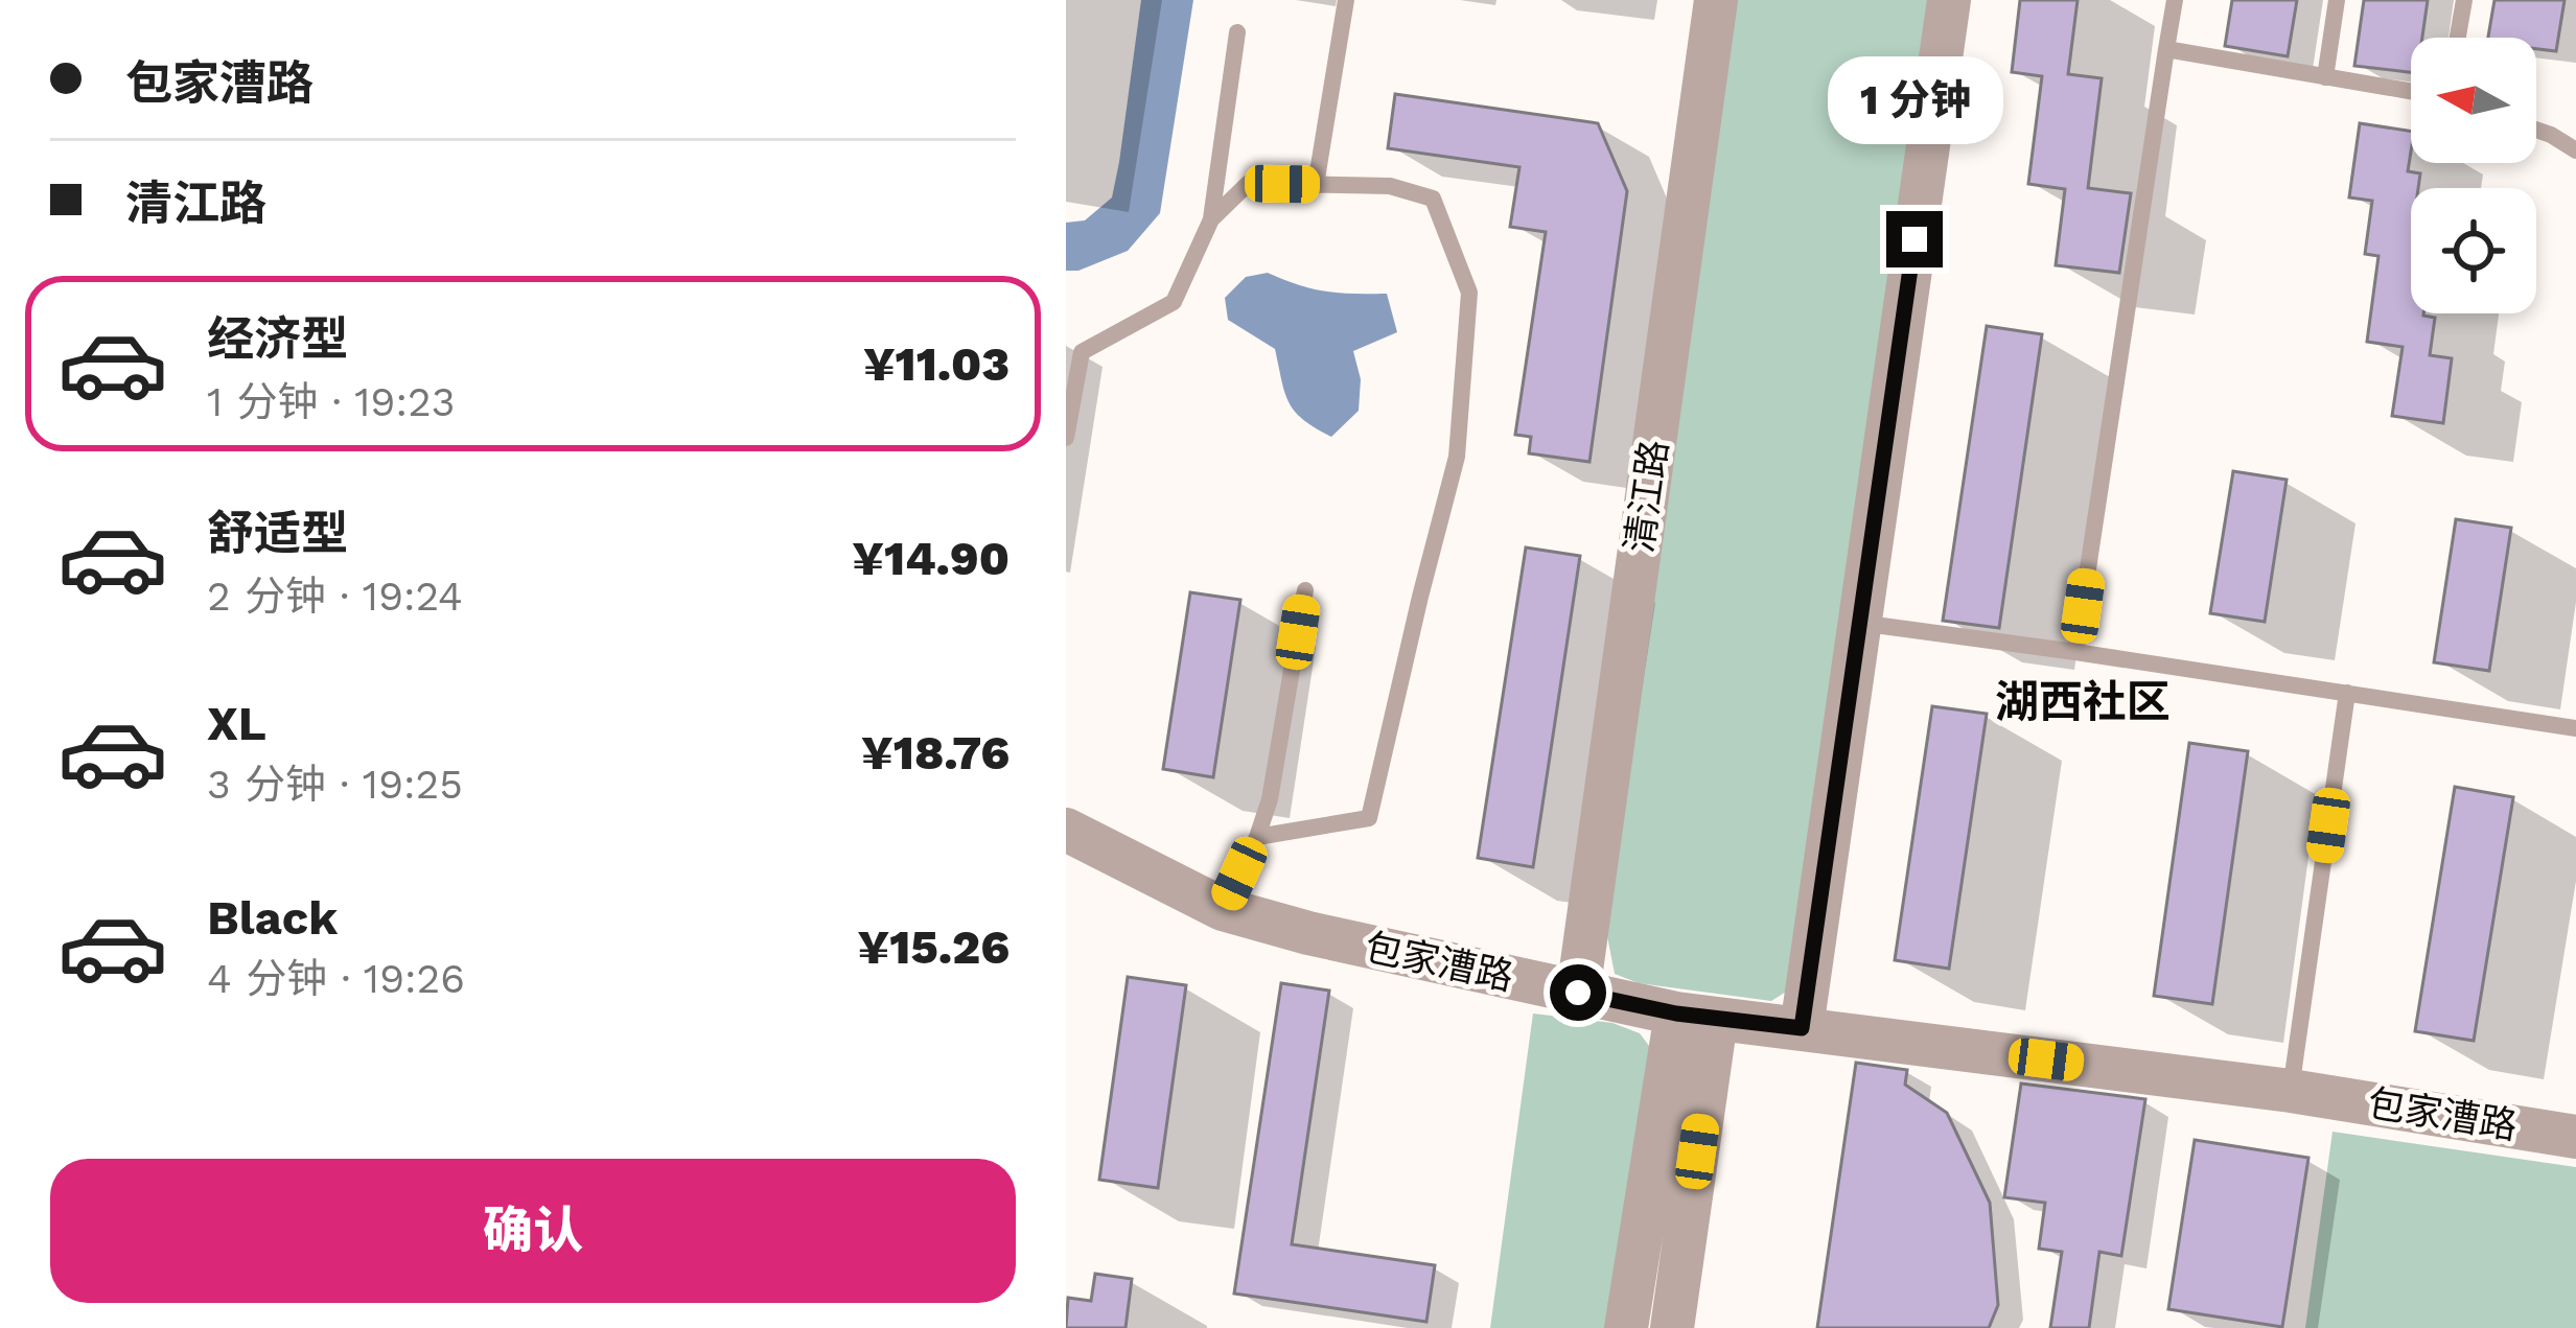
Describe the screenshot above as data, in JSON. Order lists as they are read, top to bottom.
{
  "streets": {
    "street": ["清江路", "包家漕路"]
  },
  "crossings": [
    ["清江路", "包家漕路"]
  ],
  "districts": ["湖西社区"],
  "north": "left",
  "page": {
    "banner": ["包家漕路", "清江路"],
    "bubble": "1 分钟",
    "list": [
      {
        "name": "经济型",
        "note": "1 分钟 · 19:23",
        "value": "¥11.03"
      },
      {
        "name": "舒适型",
        "note": "2 分钟 · 19:24",
        "value": "¥14.90"
      },
      {
        "name": "XL",
        "note": "3 分钟 · 19:25",
        "value": "¥18.76"
      },
      {
        "name": "Black",
        "note": "4 分钟 · 19:26",
        "value": "¥15.26"
      }
    ],
    "buttons": "确认"
  }
}
